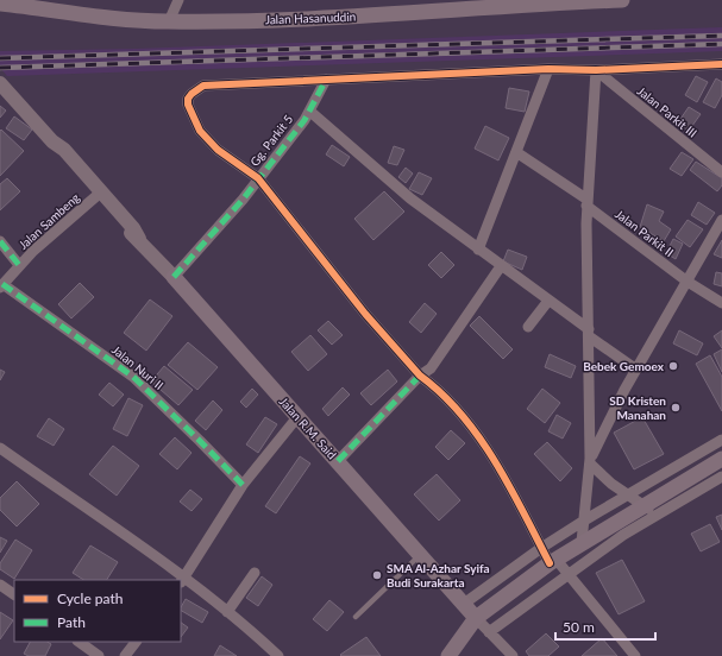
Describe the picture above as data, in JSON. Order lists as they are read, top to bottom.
{
  "streets": {
    "main road": ["Jalan Hasanuddin", "Jalan R.M. Said"],
    "street": [
      "Jalan Parkit III",
      "Gg. Parkit 5",
      "Jalan Sambeng",
      "Jalan Parkit II",
      "Jalan Nuri II"
    ]
  },
  "crossings": [
    ["Gg. Parkit 5", "Jalan R.M. Said"],
    ["Jalan Sambeng", "Jalan Nuri II"],
    ["Jalan Sambeng", "Jalan R.M. Said"]
  ],
  "places": ["Bebek Gemoex", "SD Kristen Manahan", "SMA Al-Azhar Syifa Budi Surakarta"],
  "legend": ["Cycle path", "Path"],
  "scale_bar": "50 m"
}
